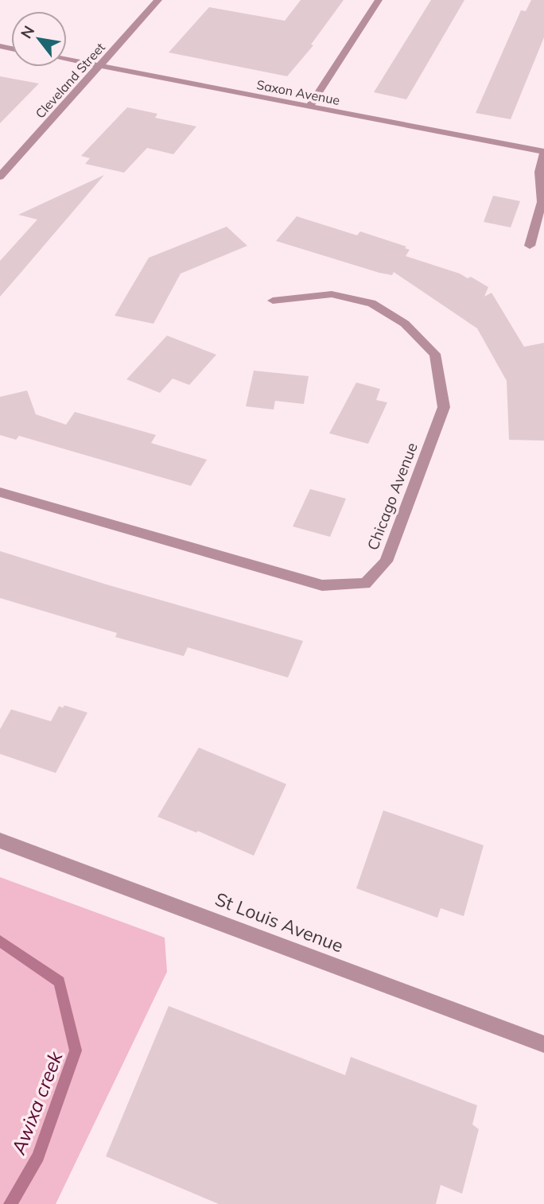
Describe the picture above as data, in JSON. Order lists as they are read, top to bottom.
{
  "streets": {
    "street": [
      "Cleveland Street",
      "Saxon Avenue",
      "Chicago Avenue",
      "St Louis Avenue"
    ]
  },
  "crossings": [
    ["Cleveland Street", "Saxon Avenue"]
  ],
  "water": ["Awixa creek"],
  "north": "top left"
}
